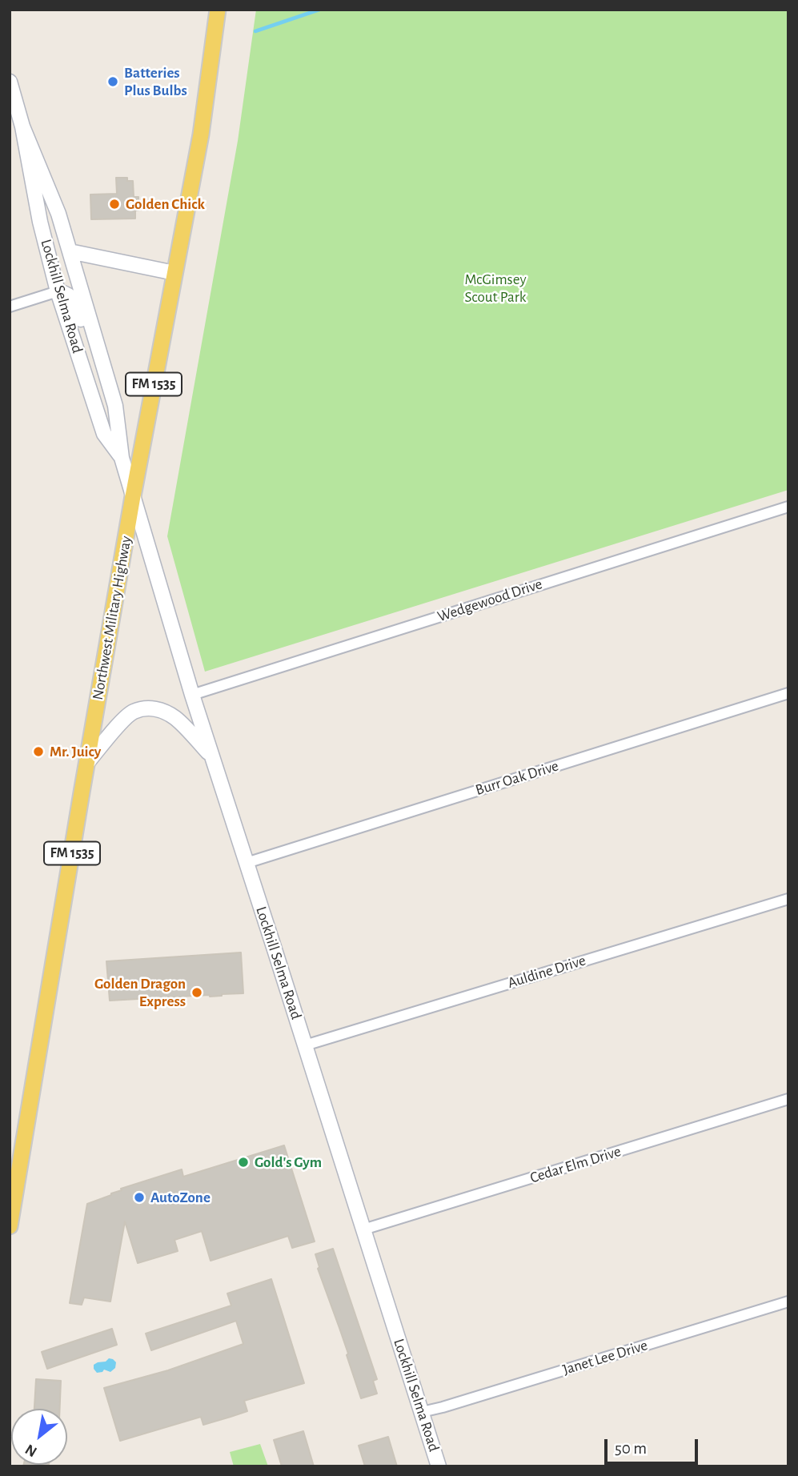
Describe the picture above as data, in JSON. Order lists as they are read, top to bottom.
{
  "streets": {
    "main road": ["Lockhill Selma Road", "FM 1535", "Northwest Military Highway"],
    "street": [
      "Wedgewood Drive",
      "Burr Oak Drive",
      "Auldine Drive",
      "Cedar Elm Drive",
      "Janet Lee Drive"
    ]
  },
  "crossings": [
    ["Lockhill Selma Road", "Wedgewood Drive"],
    ["Lockhill Selma Road", "Northwest Military Highway"],
    ["Lockhill Selma Road", "Burr Oak Drive"],
    ["Lockhill Selma Road", "Auldine Drive"],
    ["Lockhill Selma Road", "Cedar Elm Drive"],
    ["Lockhill Selma Road", "Janet Lee Drive"]
  ],
  "parks": ["McGimsey Scout Park"],
  "places": [
    "Batteries Plus Bulbs",
    "Golden Chick",
    "Mr. Juicy",
    "Golden Dragon Express",
    "Gold's Gym",
    "AutoZone"
  ],
  "scale_bar": "50 m",
  "north": "bottom left"
}
